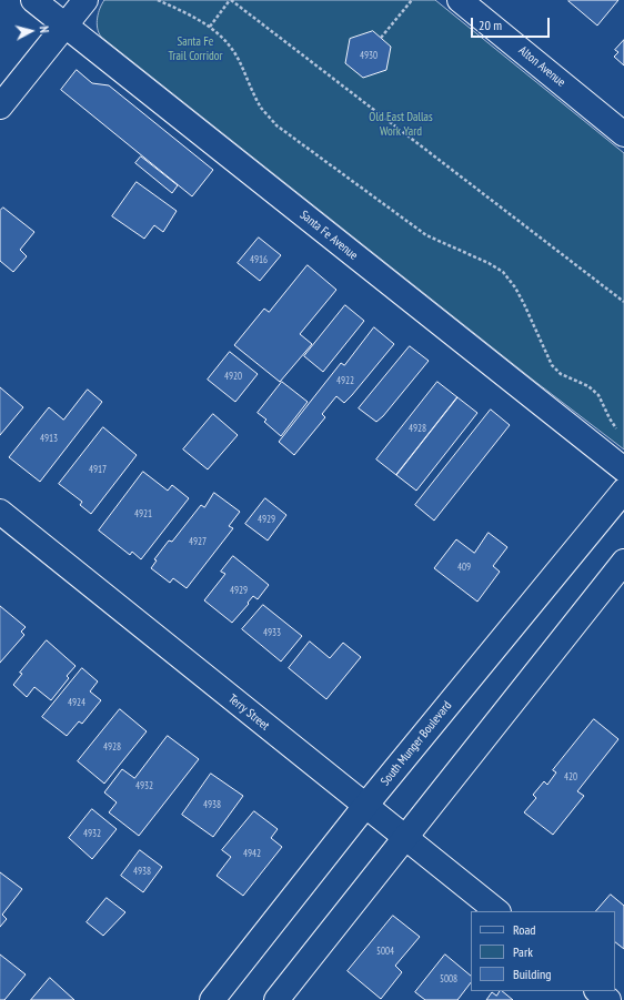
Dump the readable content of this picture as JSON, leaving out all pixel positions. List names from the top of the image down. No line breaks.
{"streets":{"street":["Alton Avenue","Santa Fe Avenue","Terry Street","South Munger Boulevard"]},"crossings":[["Terry Street","South Munger Boulevard"]],"parks":["Santa Fe Trail Corridor","Old East Dallas Work Yard"],"house_numbers":["4930","4916","4920","4922","4928","4913","4917","4921","4929","4927","409","4929","4933","4924","4928","420","4932","4938","4932","4942","4938","5004","5008"],"legend":["Road","Park","Building"],"scale_bar":"20 m","north":"right"}
